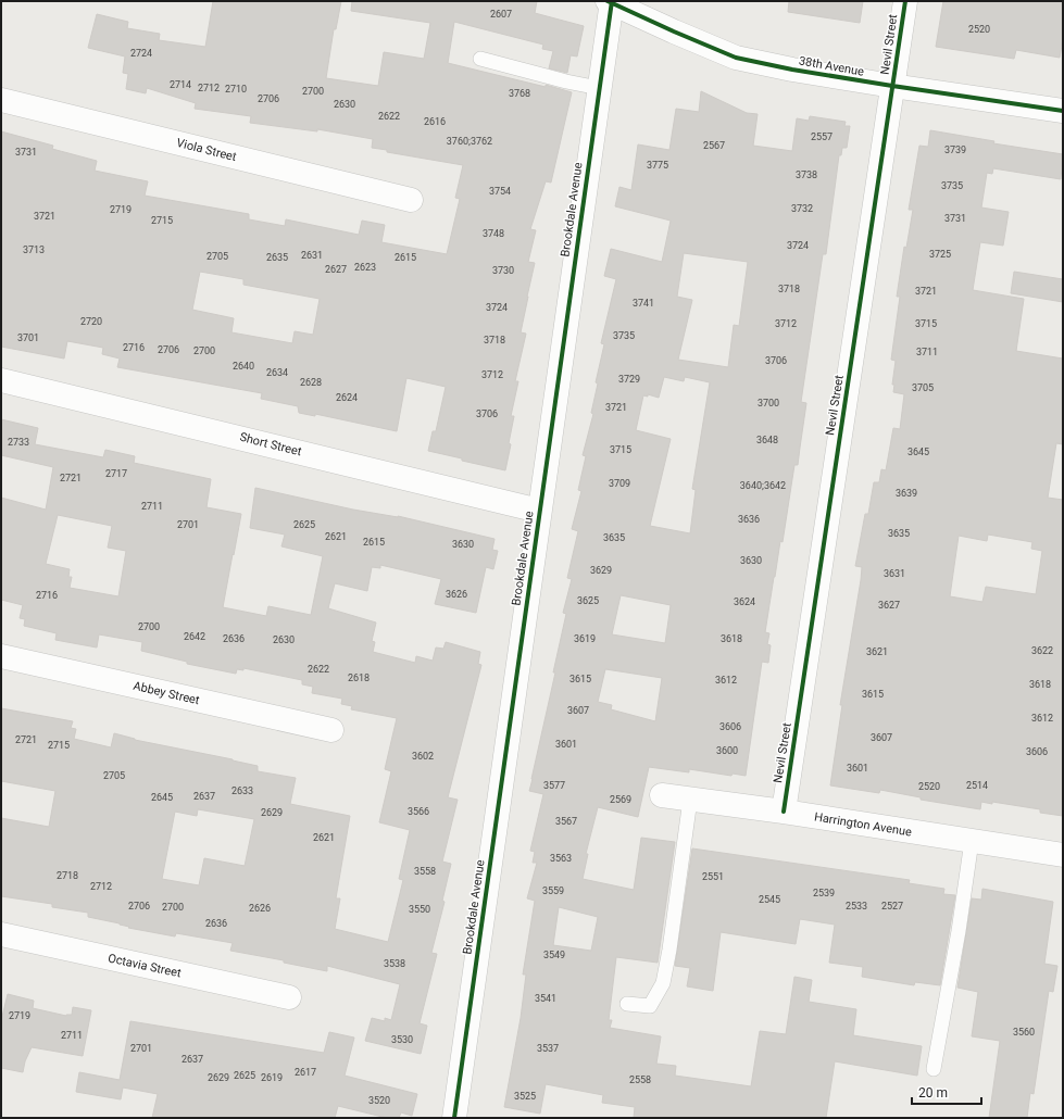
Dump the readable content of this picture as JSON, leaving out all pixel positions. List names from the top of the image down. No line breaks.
{"streets":{"street":["Nevil Street","38th Avenue","Viola Street","Brookdale Avenue","Short Street","Abbey Street","Harrington Avenue","Octavia Street"]},"crossings":[["Nevil Street","38th Avenue"],["Nevil Street","Harrington Avenue"],["38th Avenue","Brookdale Avenue"],["Brookdale Avenue","Short Street"]],"house_numbers":["2607","2520","2724","2714","2712","2710","2700","3768","2706","2630","2622","2616","2557","3760;3762","2567","3739","3731","3775","3738","3735","3754","3732","2719","3721","3731","2715","3748","3724","3713","3725","2631","2705","2635","2615","2623","2627","3730","3718","3721","3741","3724","2720","3712","3715","3735","3701","3718","2716","2706","2700","3711","3706","2640","2634","3712","3729","2628","3705","2624","3700","3721","3706","3648","2733","3715","3645","2717","2721","3709","3640;3642","3639","2711","3636","2701","2625","3635","2621","3635","2615","3630","3630","3629","3631","3626","2716","3625","3624","3627","2700","2642","2636","3619","3618","2630","3622","3621","2622","2618","3615","3612","3618","3615","3607","3612","3606","3607","2721","3601","2715","3600","3606","3602","3601","2705","3577","2514","2520","2633","2637","2645","2569","3566","2629","3567","2621","3563","3558","2718","2551","2712","3559","2539","2545","2706","2533","2527","2700","2626","3550","2636","3549","3538","3541","2719","3560","2711","3530","2701","3537","2637","2617","2625","2629","2619","2558","3525","3520"],"scale_bar":"20 m"}
